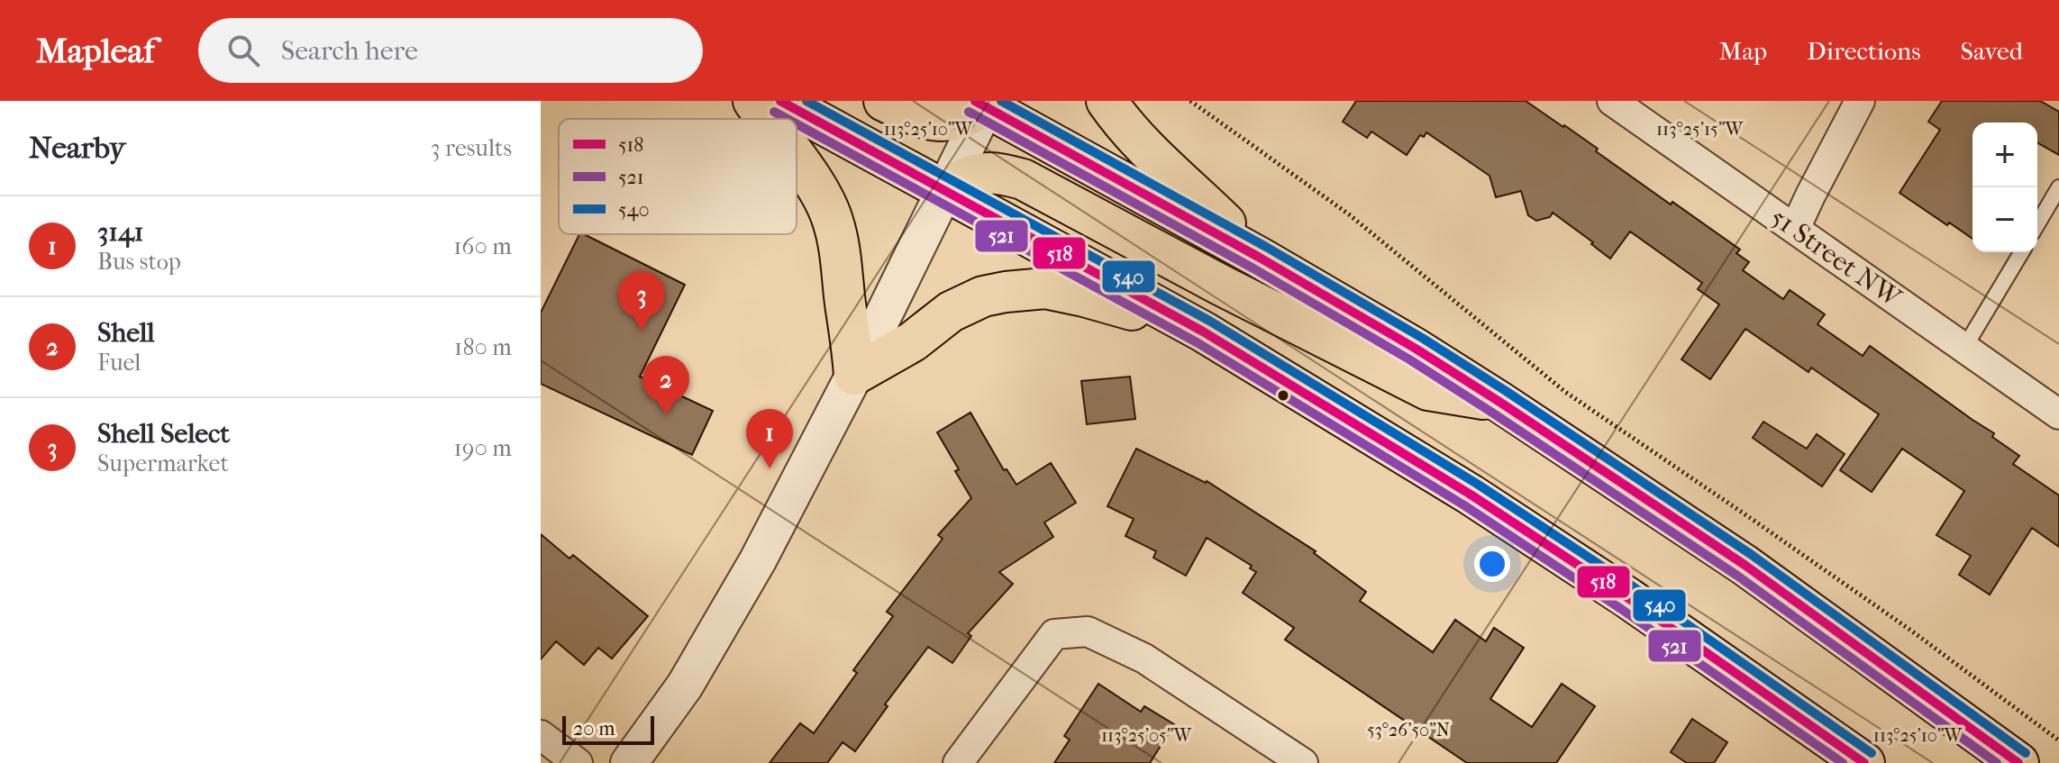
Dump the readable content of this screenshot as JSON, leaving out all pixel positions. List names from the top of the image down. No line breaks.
{"streets":{"street":["51 Street NW"]},"lines":["transit line 518","transit line 540","transit line 521"],"legend":["518","521","540"],"scale_bar":"20 m","page":{"header":"Mapleaf","search":"Search here","nav":["Map","Directions","Saved"],"heading":["Nearby","3 results"],"map_buttons":["+","−"],"list":[{"mark":"1","name":"3141","note":"Bus stop","value":"160 m"},{"mark":"2","name":"Shell","note":"Fuel","value":"180 m"},{"mark":"3","name":"Shell Select","note":"Supermarket","value":"190 m"}],"pins":["3","2","1"],"scale":"20 m"},"coordinates":["113°25'15\"W","113°25'10\"W","53°26'50\"N","113°25'05\"W"]}
